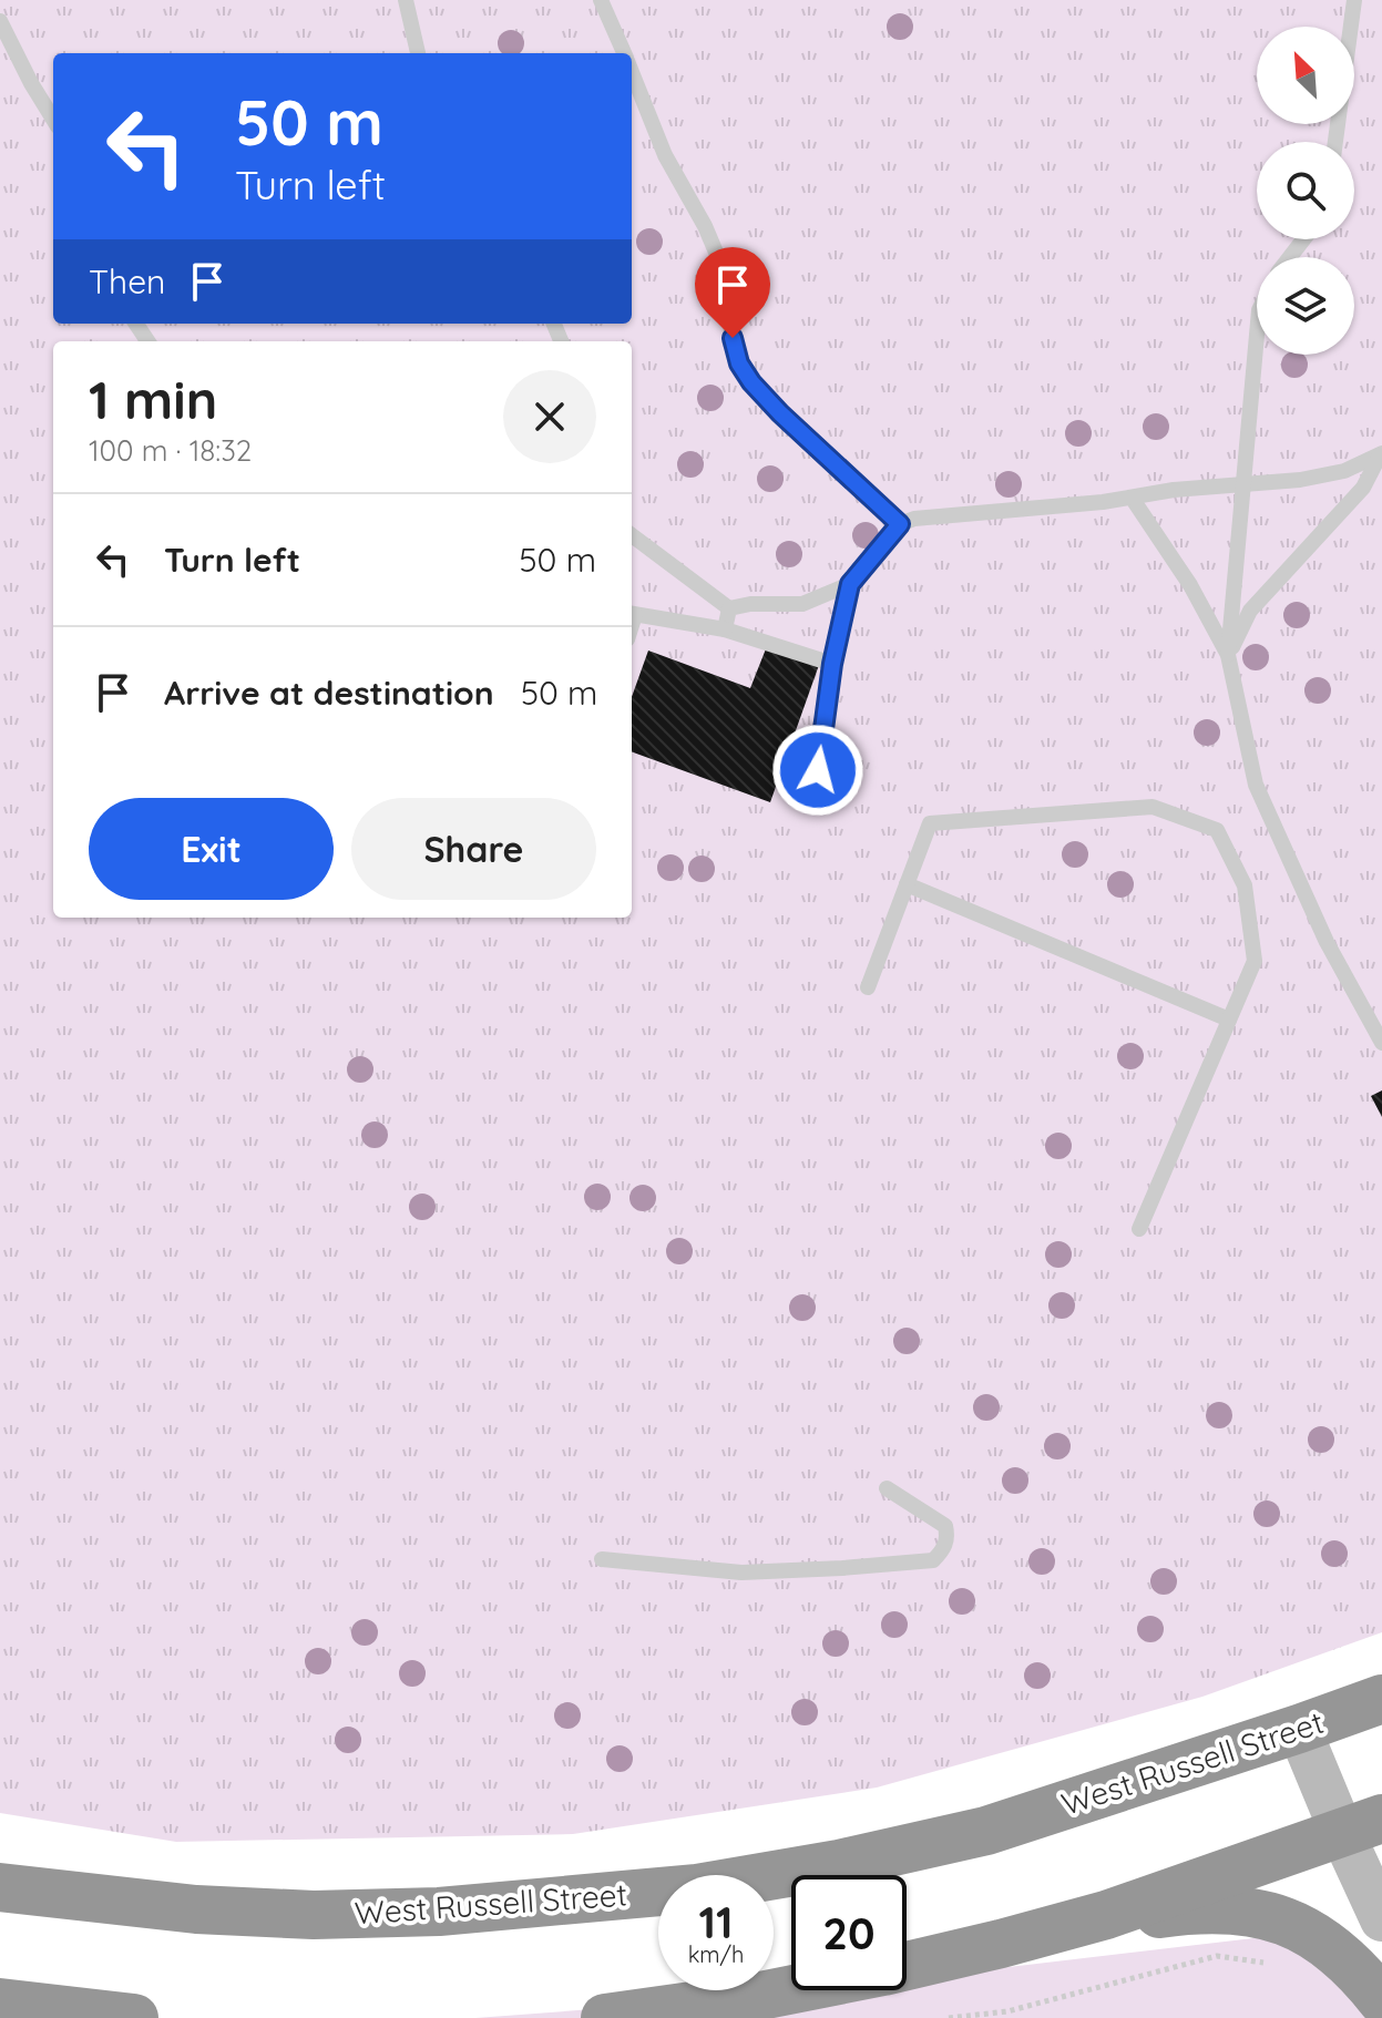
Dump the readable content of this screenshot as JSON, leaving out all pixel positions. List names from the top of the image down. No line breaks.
{"streets":{"highway":["West Russell Street"]},"north":"top left","page":{"turn":["50 m","Turn left"],"then":"Then","heading":["1 min","100 m · 18:32"],"list":[{"name":"Turn left","value":"50 m"},{"name":"Arrive at destination","value":"50 m"}],"buttons":["Exit","Share"],"speed":"11 km/h","limit":"20"}}
